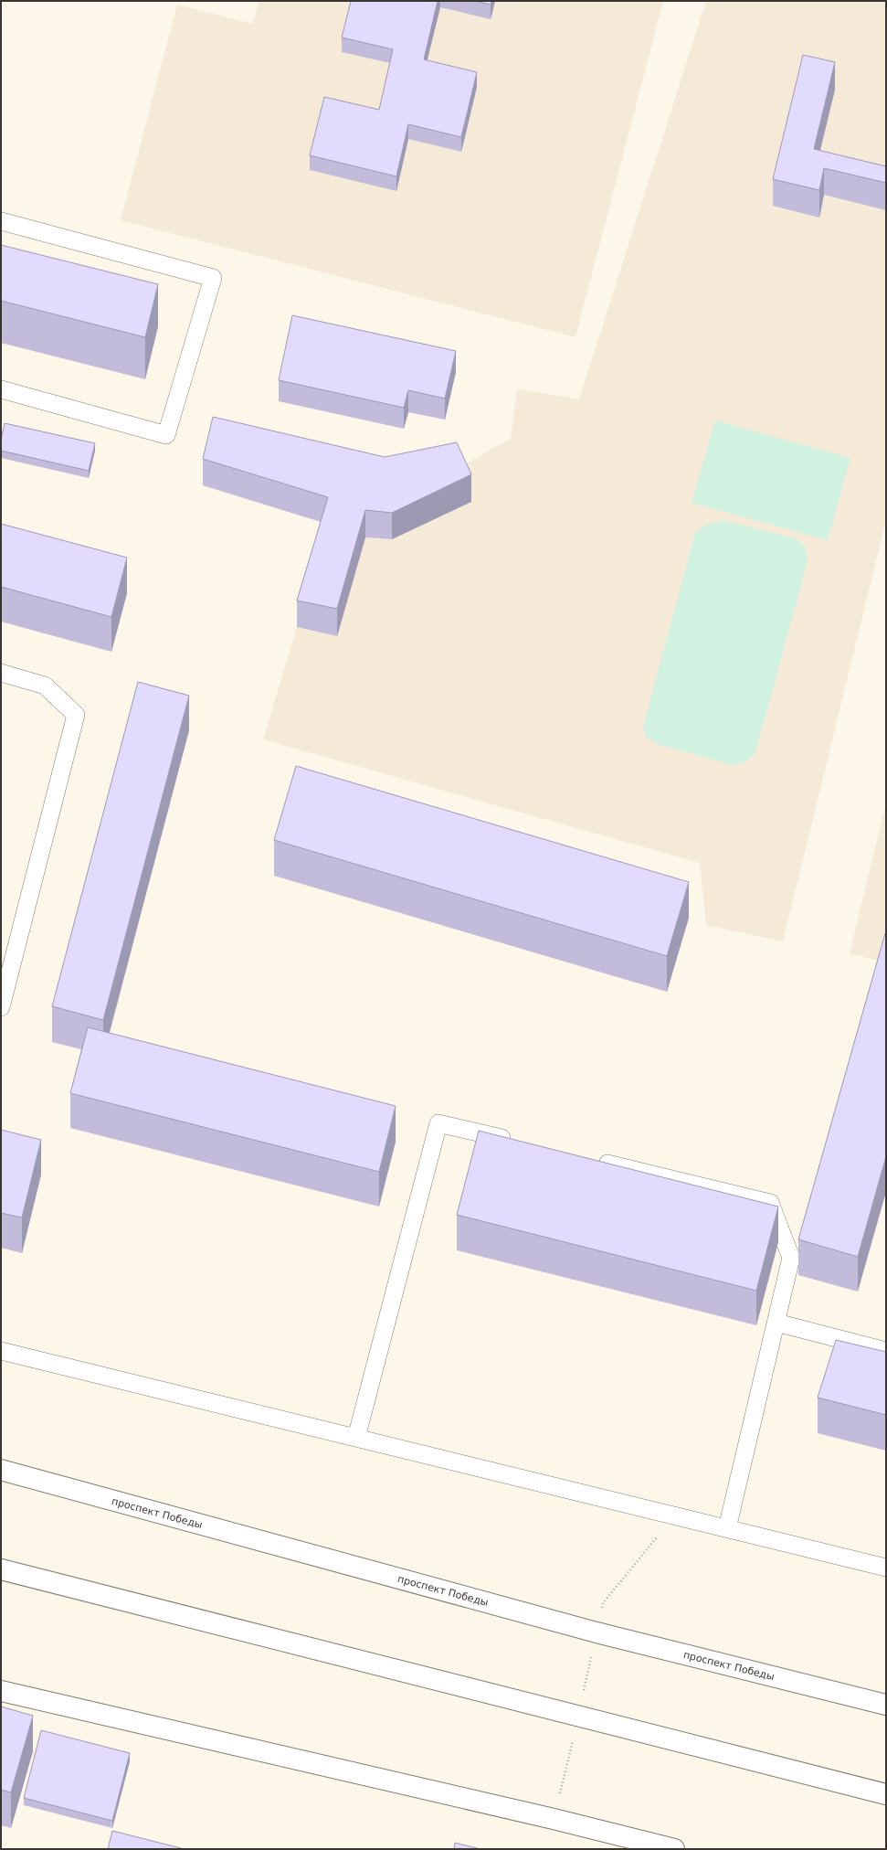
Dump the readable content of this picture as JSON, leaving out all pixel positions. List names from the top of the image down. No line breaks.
{"streets":{"main road":["проспект Победы"]}}
